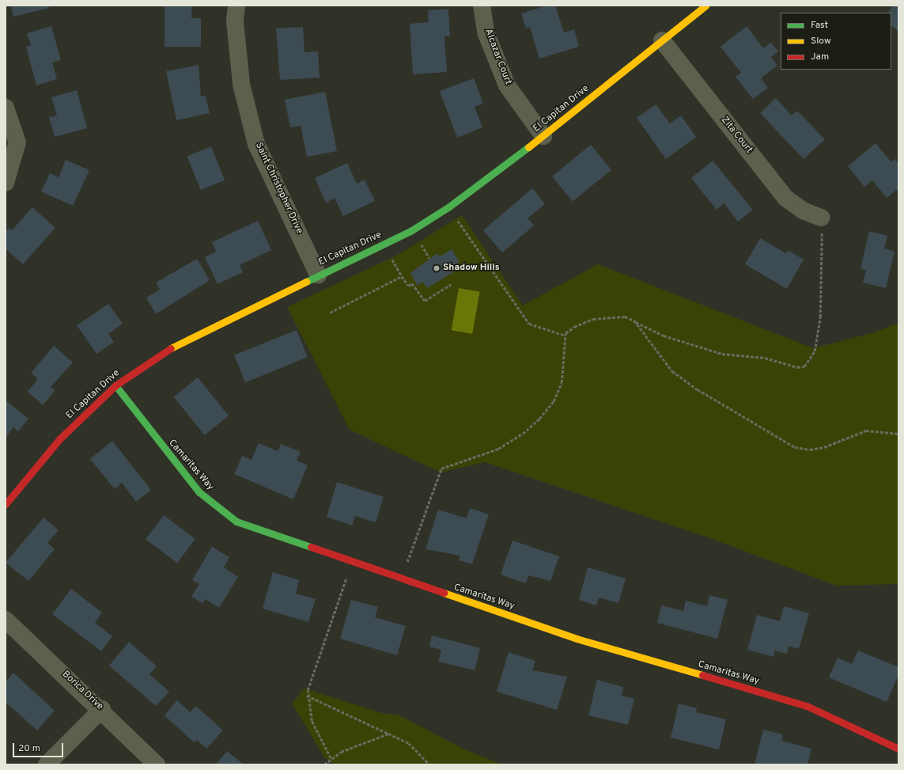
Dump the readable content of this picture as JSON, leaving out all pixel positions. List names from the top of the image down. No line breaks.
{"streets":{"street":["Alcazar Court","El Capitan Drive","Zita Court","Saint Christopher Drive","Camaritas Way","Borica Drive"]},"crossings":[["Alcazar Court","El Capitan Drive"],["El Capitan Drive","Zita Court"],["El Capitan Drive","Saint Christopher Drive"],["El Capitan Drive","Camaritas Way"]],"places":["Shadow Hills"],"legend":["Fast","Slow","Jam"],"scale_bar":"20 m"}
